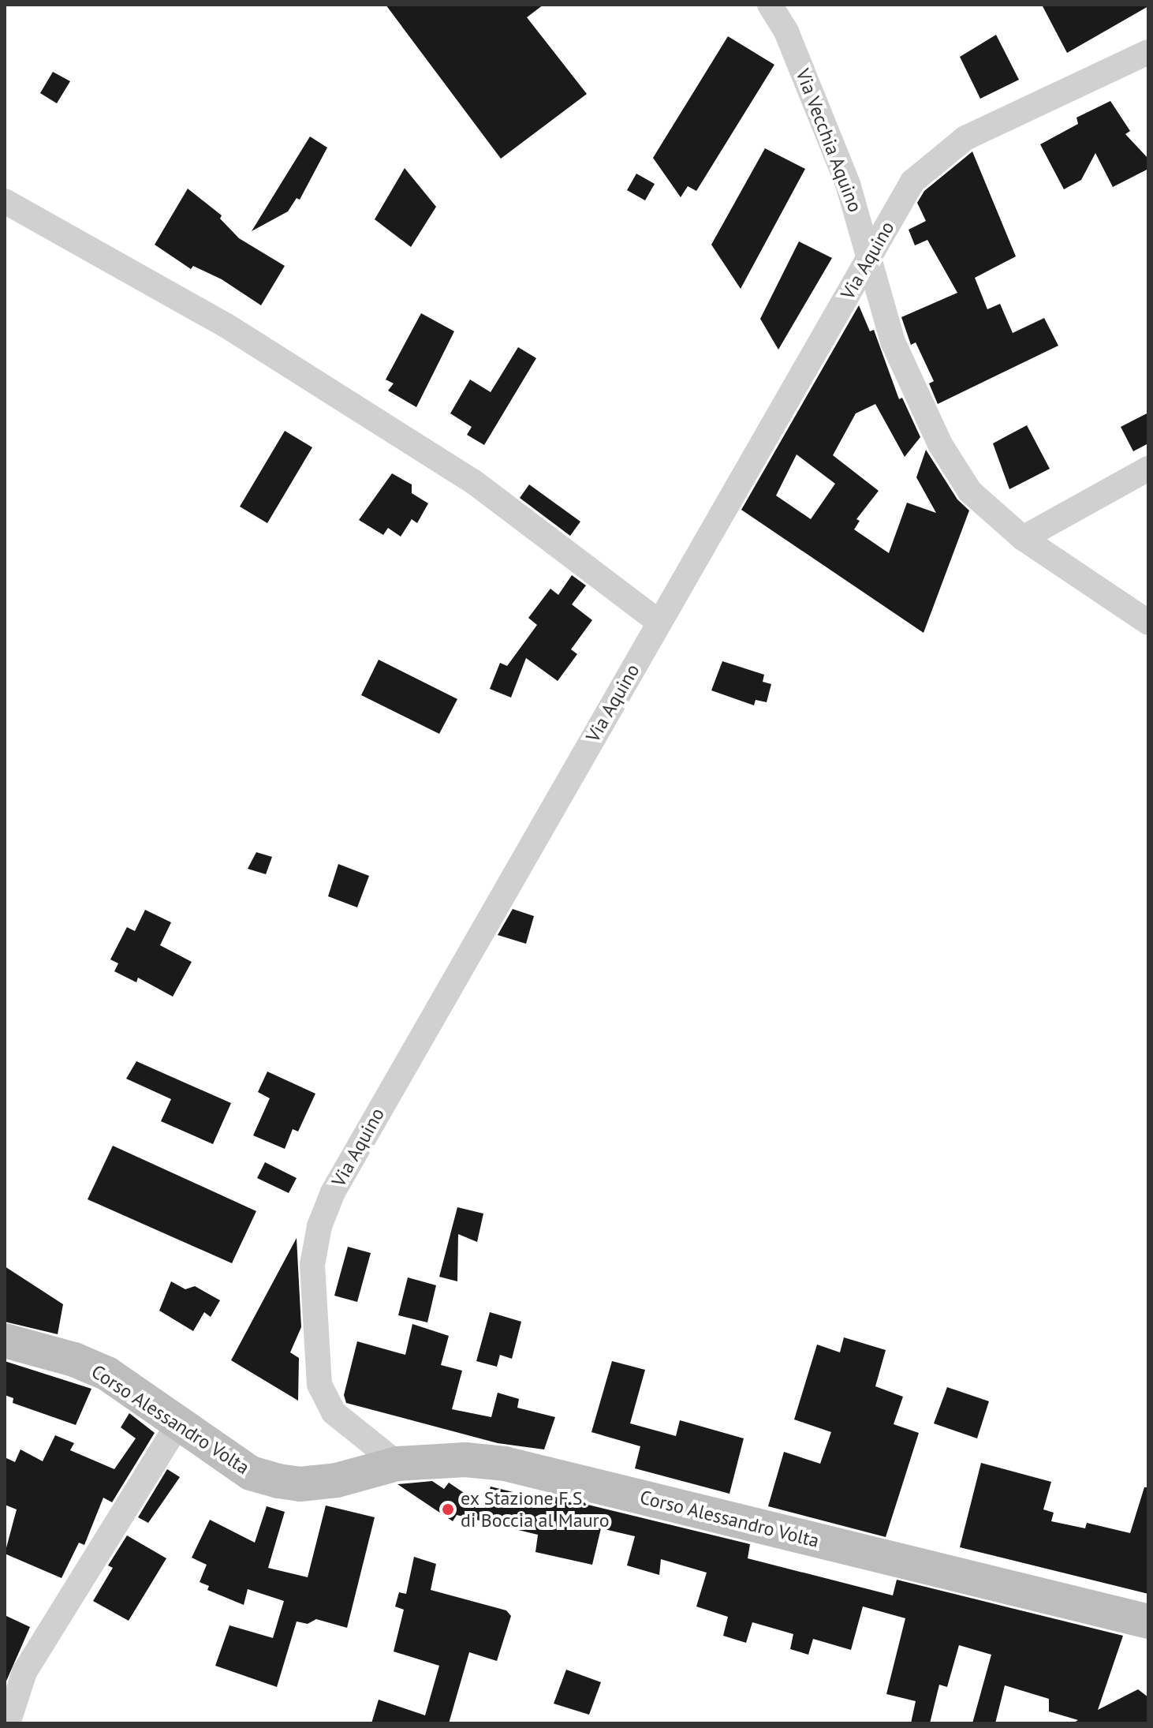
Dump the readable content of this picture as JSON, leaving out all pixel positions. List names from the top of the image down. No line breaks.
{"streets":{"main road":["Corso Alessandro Volta"],"street":["Via Vecchia Aquino","Via Aquino"]},"crossings":[["Via Vecchia Aquino","Via Aquino"],["Via Aquino","Corso Alessandro Volta"]],"places":["ex Stazione F.S. di Boccia al Mauro"]}
